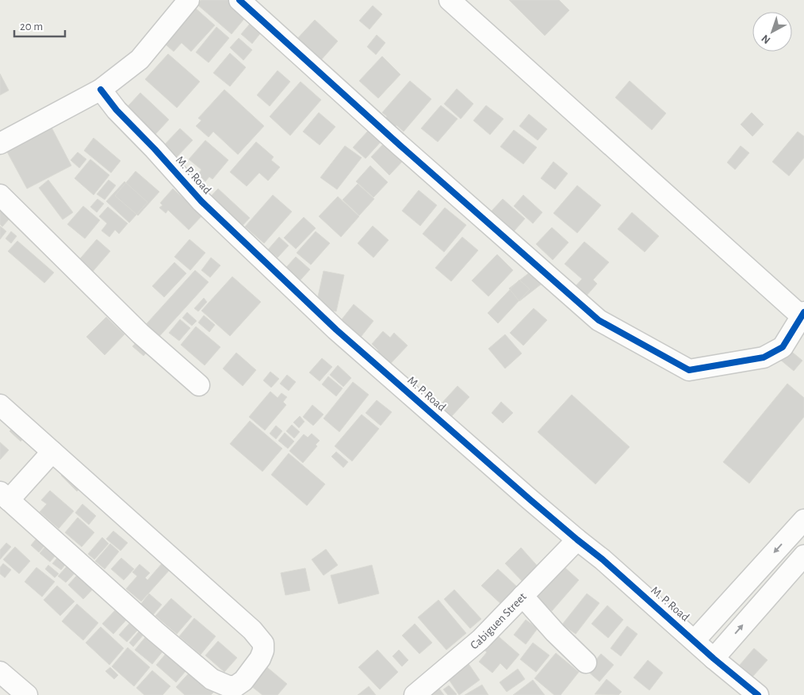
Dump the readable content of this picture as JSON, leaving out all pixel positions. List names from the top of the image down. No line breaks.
{"streets":{"street":["M. P. Road","Cabiguen Street"]},"crossings":[["M. P. Road","Cabiguen Street"]],"scale_bar":"20 m","north":"bottom left"}
